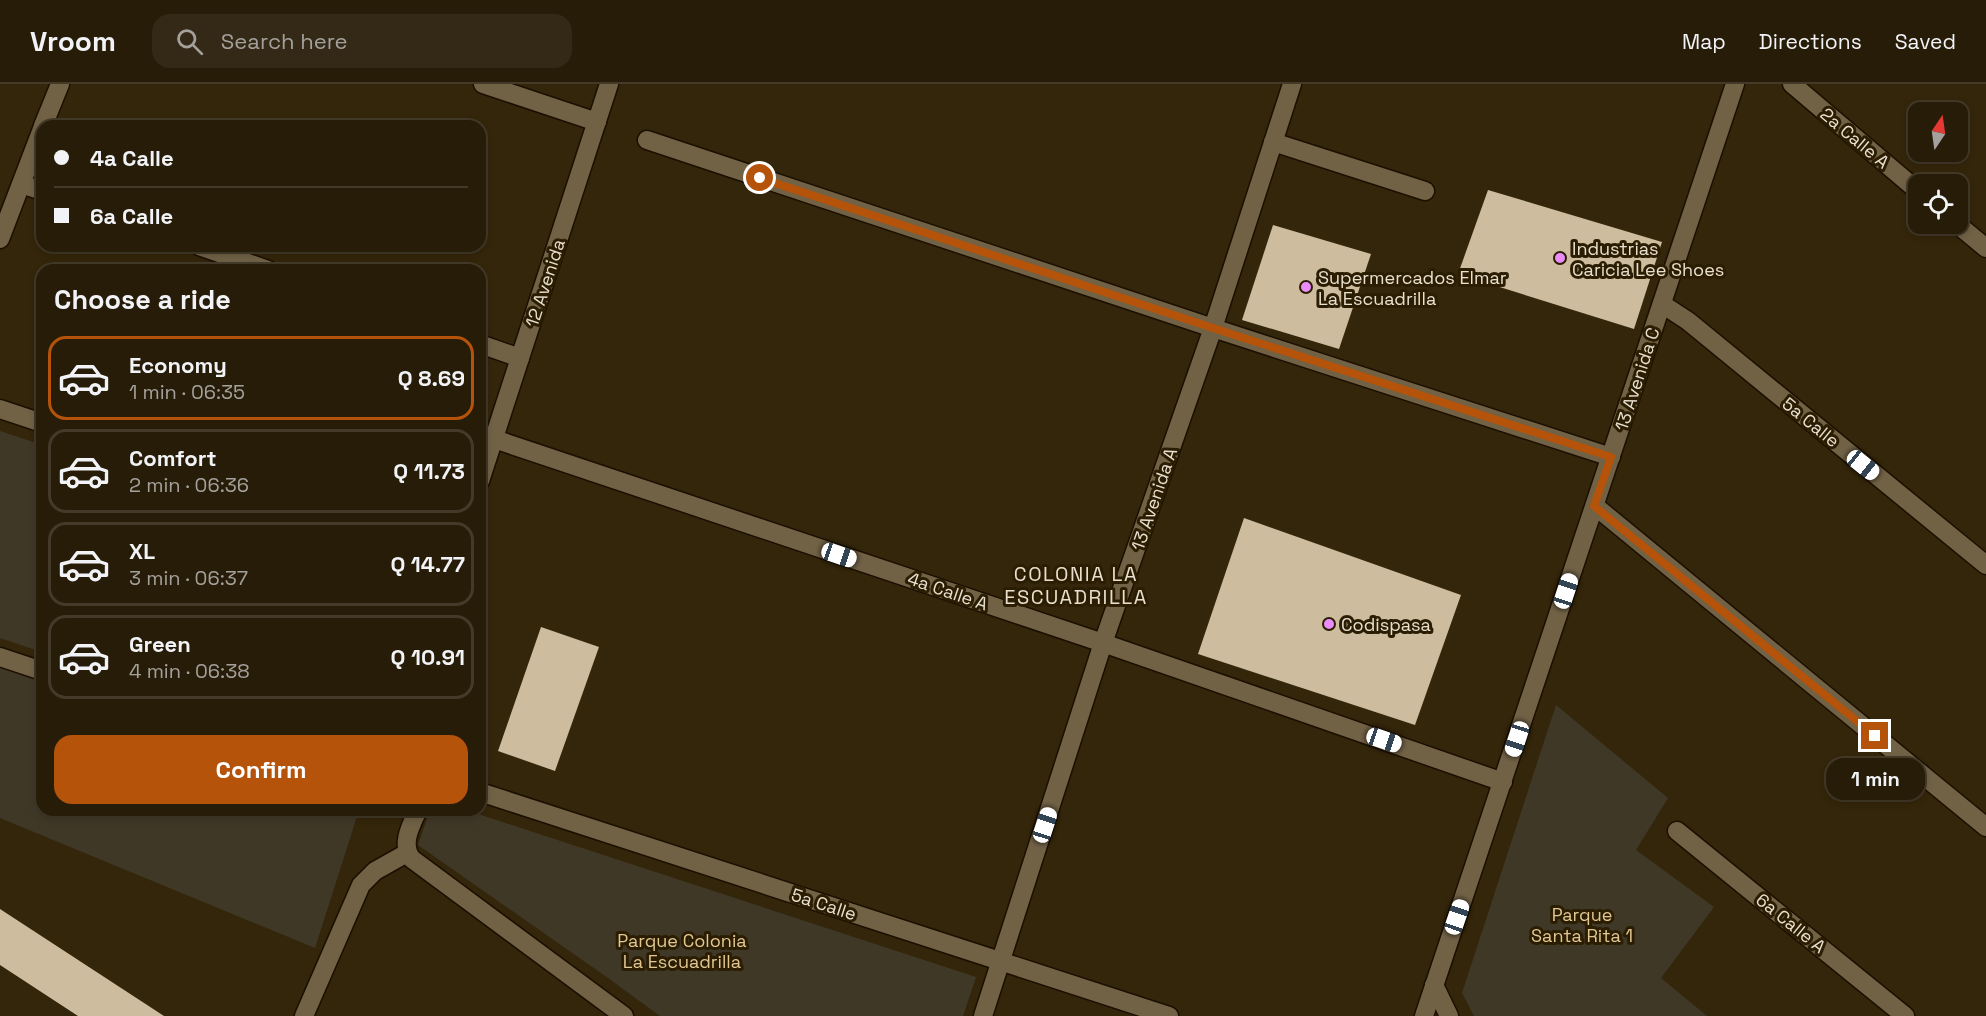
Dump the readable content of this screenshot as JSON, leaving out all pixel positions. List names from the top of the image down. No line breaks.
{"streets":{"street":["2a Calle A","12 Avenida","13 Avenida C","5a Calle","13 Avenida A","4a Calle A","6a Calle A"]},"crossings":[["12 Avenida","4a Calle A"],["13 Avenida C","5a Calle"],["13 Avenida C","4a Calle A"],["5a Calle","13 Avenida A"],["13 Avenida A","4a Calle A"]],"districts":["COLONIA LA ESCUADRILLA"],"parks":["Parque Santa Rita 1","Parque Colonia La Escuadrilla"],"places":["Industrias Caricia Lee Shoes","Supermercados Elmar La Escuadrilla","Codispasa"],"north":"top","page":{"header":"Vroom","search":"Search here","nav":["Map","Directions","Saved"],"banner":["4a Calle","6a Calle"],"heading":"Choose a ride","list":[{"name":"Economy","note":"1 min · 06:35","value":"Q 8.69"},{"name":"Comfort","note":"2 min · 06:36","value":"Q 11.73"},{"name":"XL","note":"3 min · 06:37","value":"Q 14.77"},{"name":"Green","note":"4 min · 06:38","value":"Q 10.91"}],"buttons":"Confirm","bubble":"1 min"}}
